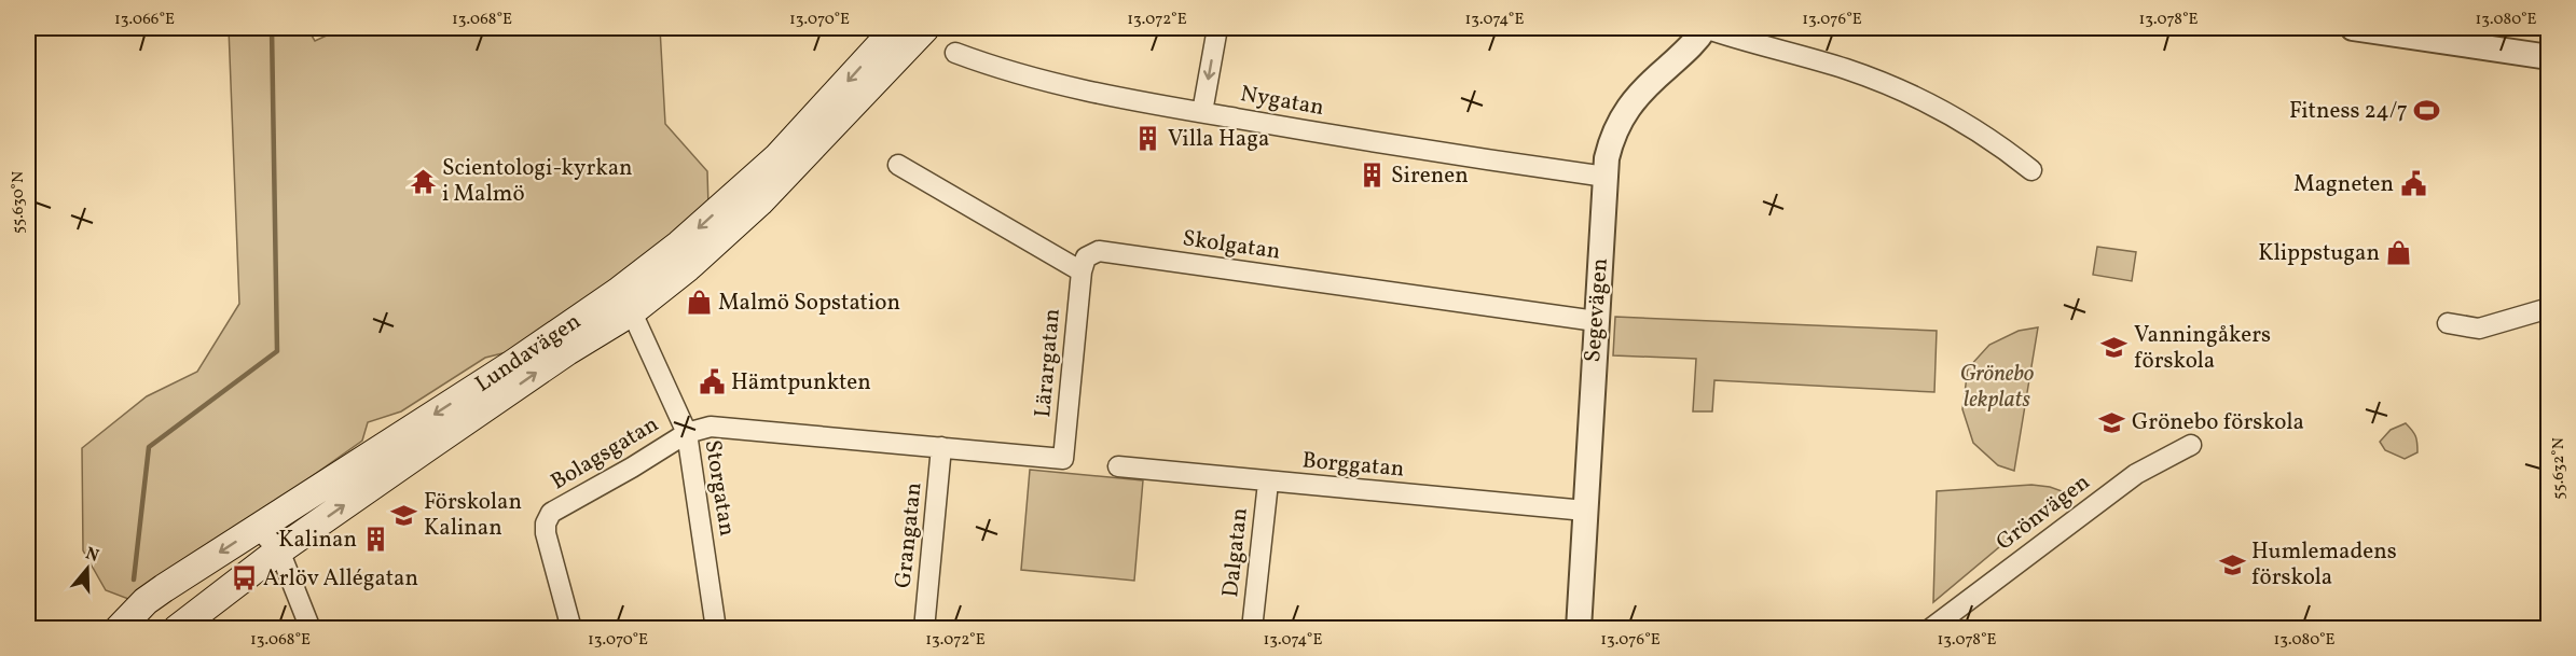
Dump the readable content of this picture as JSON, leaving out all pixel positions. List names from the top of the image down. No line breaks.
{"streets":{"main road":["Lundavägen"],"street":["Nygatan","Skolgatan","Segevägen","Lärargatan","Bolagsgatan","Borggatan","Storgatan","Grönvägen","Grangatan","Dalgatan"]},"crossings":[["Nygatan","Segevägen"],["Skolgatan","Segevägen"],["Skolgatan","Lärargatan"],["Segevägen","Borggatan"],["Lundavägen","Storgatan"],["Lärargatan","Grangatan"],["Bolagsgatan","Storgatan"],["Borggatan","Dalgatan"]],"parks":["Grönebo lekplats"],"places":{"sports":["Fitness 24/7"],"building":["Villa Haga","Sirenen","Kalinan"],"temple":["Scientologi-kyrkan i Malmö"],"public building":["Magneten","Hämtpunkten"],"shop":["Klippstugan","Malmö Sopstation"],"school or university":["Vanningåkers förskola","Grönebo förskola","Förskolan Kalinan","Humlemadens förskola"],"bus stop":["Arlöv Allégatan"]},"north":"top","coordinates":["13.066°E","13.068°E","13.070°E","13.072°E","13.074°E","13.076°E","13.078°E","13.080°E","55.630°N","55.632°N"]}
